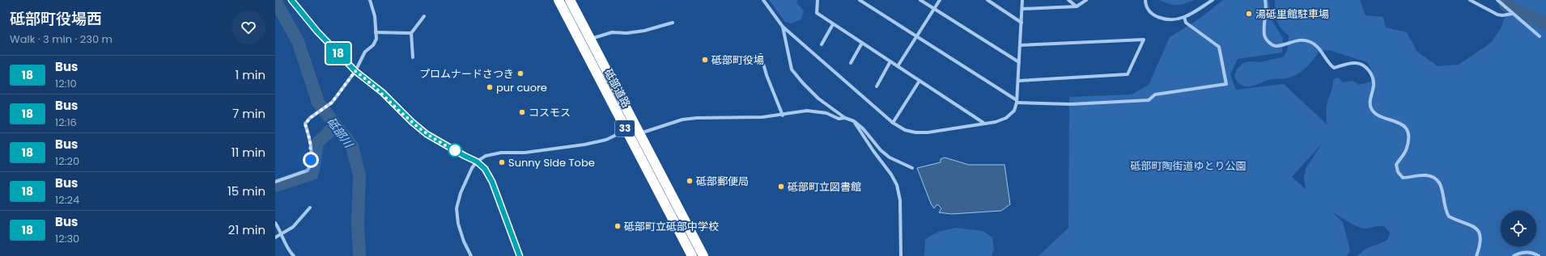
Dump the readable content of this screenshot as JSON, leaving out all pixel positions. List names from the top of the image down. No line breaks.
{"streets":{"highway":["砥部道路","33"]},"water":["砥部川"],"parks":["砥部町陶街道ゆとり公園"],"places":["湯砥里館駐車場","砥部町役場","プロムナードさつき","pur cuore","コスモス","Sunny Side Tobe","砥部郵便局","砥部町立図書館","砥部町立砥部中学校"],"lines":["bus line 18"],"page":{"heading":["砥部町役場西","Walk · 3 min · 230 m"],"on_map":"18","list":[{"mark":"18","name":"Bus","note":"12:10","value":"1 min"},{"mark":"18","name":"Bus","note":"12:16","value":"7 min"},{"mark":"18","name":"Bus","note":"12:20","value":"11 min"},{"mark":"18","name":"Bus","note":"12:24","value":"15 min"},{"mark":"18","name":"Bus","note":"12:30","value":"21 min"}]}}
